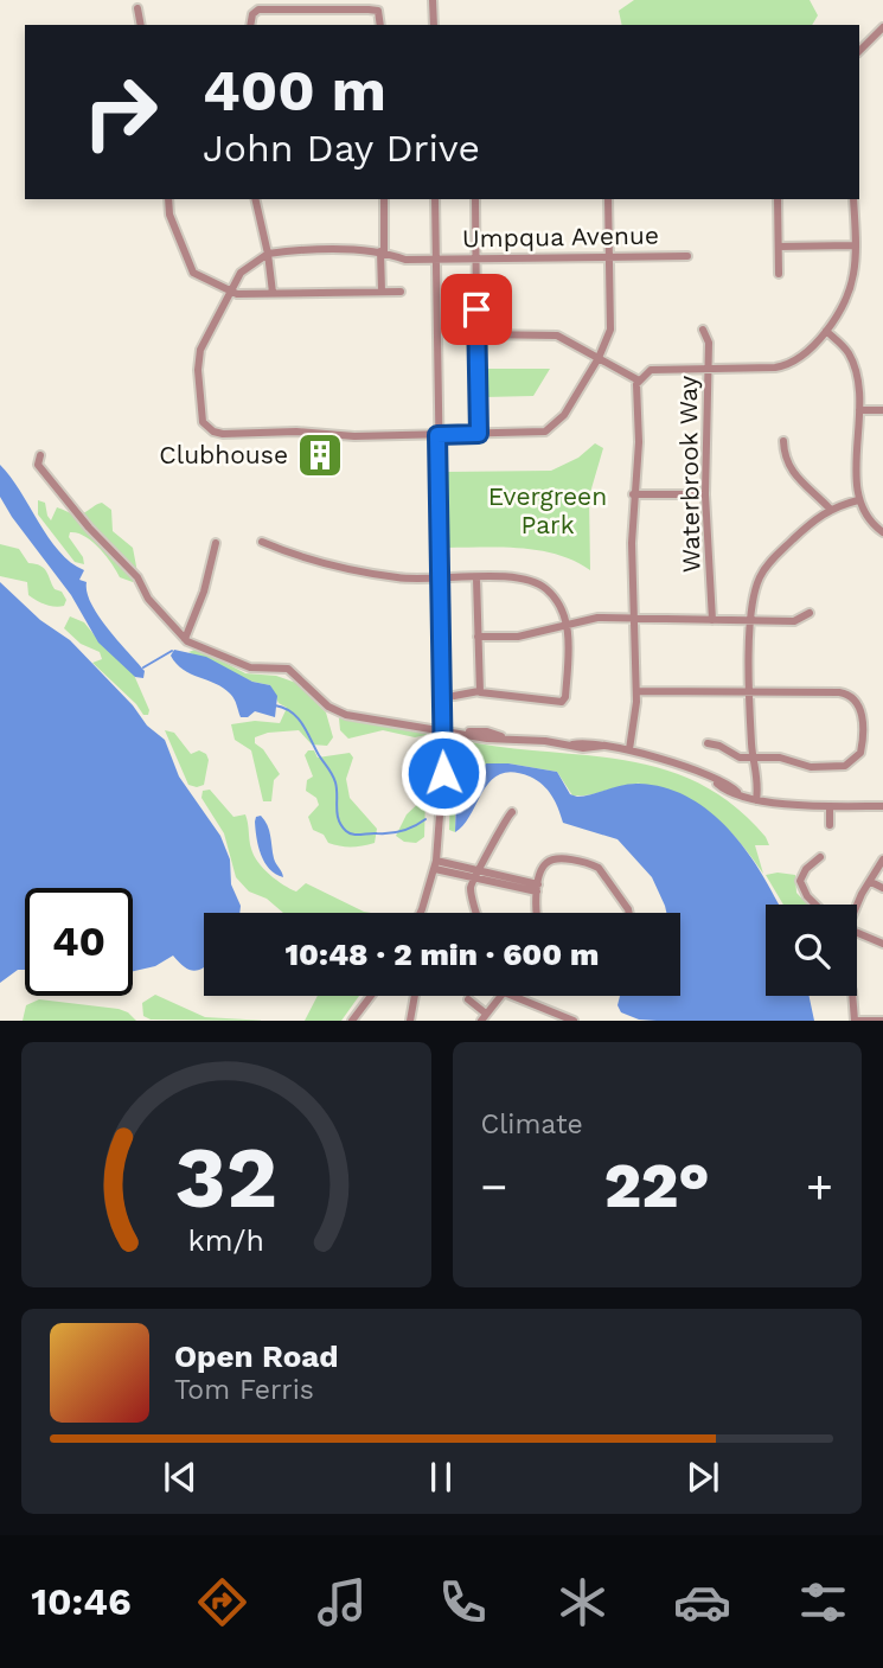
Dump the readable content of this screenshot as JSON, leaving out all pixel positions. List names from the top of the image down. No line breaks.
{"streets":{"street":["Umpqua Avenue","Waterbrook Way"]},"parks":["Evergreen Park"],"places":{"building":["Clubhouse"]},"page":{"turn":["400 m","John Day Drive"],"limit":"40","trip":"10:48 · 2 min · 600 m","tile":"Climate","heat":["−","22°","+"],"song":["Open Road","Tom Ferris"],"tabs":"10:46","gauge":["32","km/h"]}}
